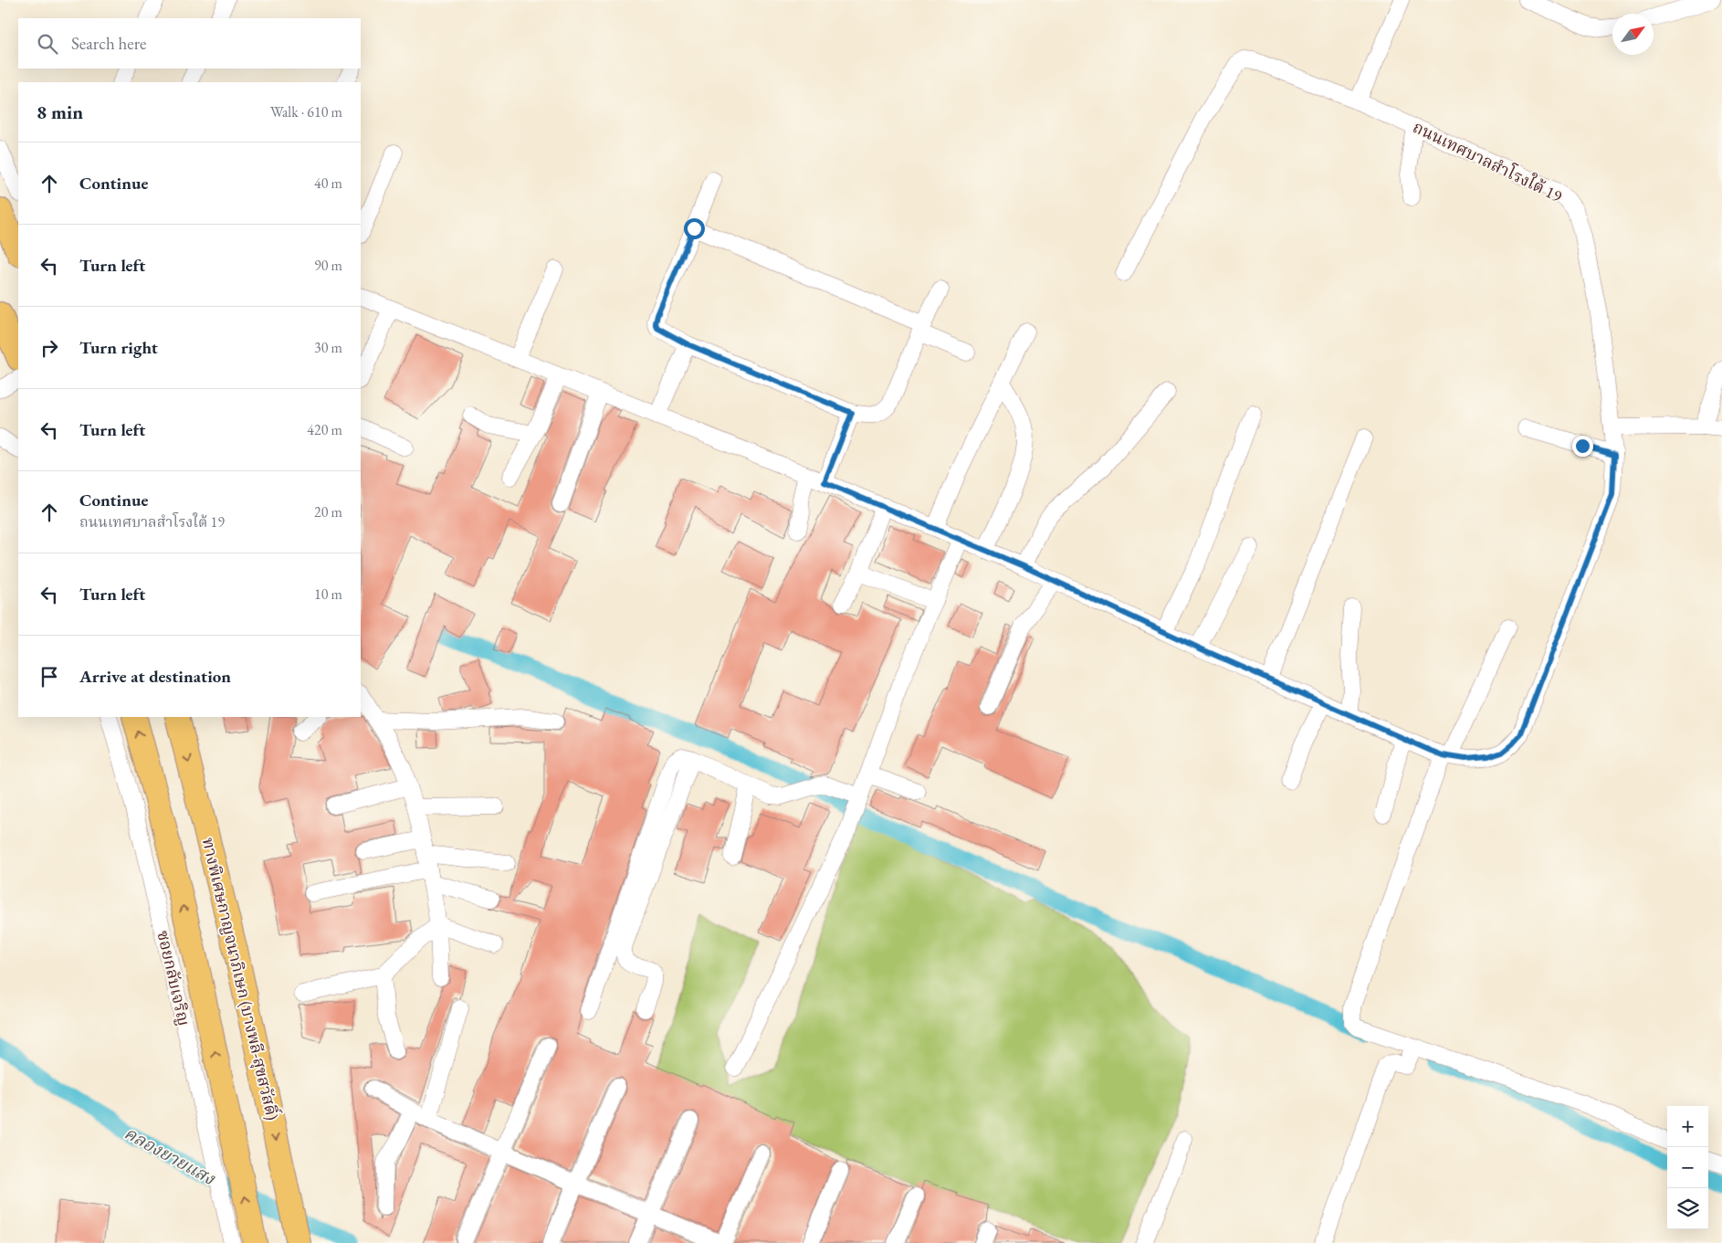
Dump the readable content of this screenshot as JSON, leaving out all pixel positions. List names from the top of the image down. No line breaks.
{"streets":{"highway":["ทางพิเศษกาญจนาภิเษก (บางพลี-สุขสวัสดิ์)"],"street":["ถนนเทศบาลสำโรงใต้ 19","ซอยกลับเจริญ"]},"water":["คลองยายแสง"],"north":"top right","page":{"search":"Search here","heading":["8 min","Walk · 610 m"],"list":[["Continue","40 m"],["Turn left","90 m"],["Turn right","30 m"],["Turn left","420 m"],["Continue","ถนนเทศบาลสำโรงใต้ 19","20 m"],["Turn left","10 m"],"Arrive at destination"],"map_buttons":["+","−"]}}
